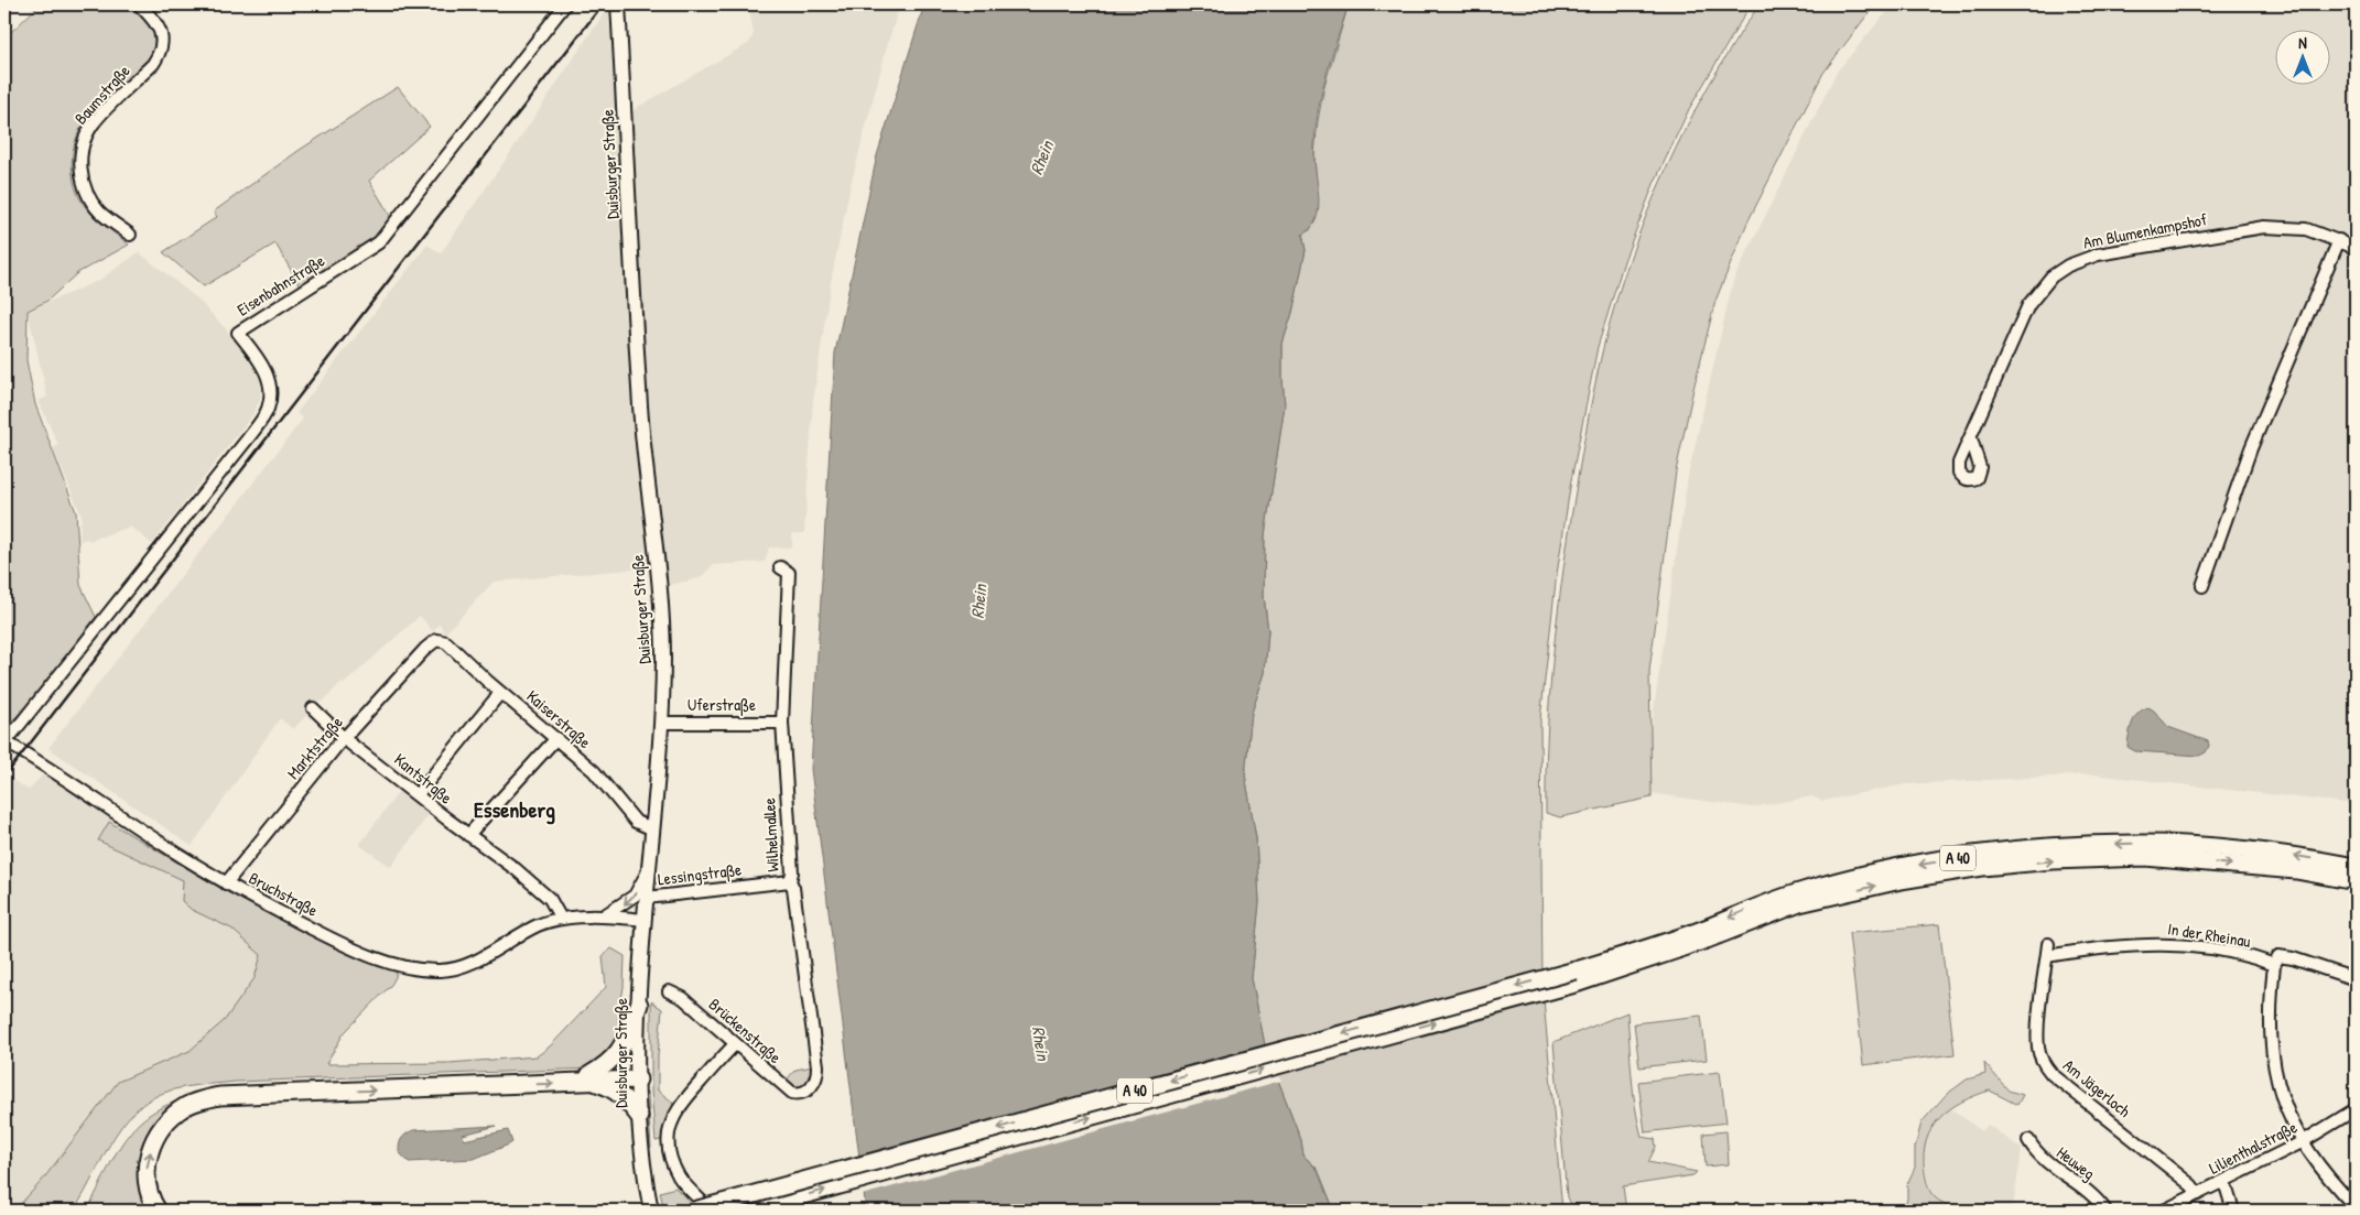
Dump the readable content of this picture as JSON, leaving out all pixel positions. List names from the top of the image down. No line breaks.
{"streets":{"highway":["A 40"],"main road":["Duisburger Straße"],"street":["Baumstraße","Am Blumenkampshof","Eisenbahnstraße","Uferstraße","Kaiserstraße","Marktstraße","Kantstraße","Wilhelmallee","Lessingstraße","Bruchstraße","In der Rheinau","Brückenstraße","Am Jägerloch","Lilienthalstraße","Heuweg"]},"crossings":[["Duisburger Straße","Uferstraße"],["Duisburger Straße","Kaiserstraße"],["Duisburger Straße","Lessingstraße"],["Duisburger Straße","Bruchstraße"],["Eisenbahnstraße","Bruchstraße"],["Uferstraße","Wilhelmallee"],["Kaiserstraße","Marktstraße"],["Marktstraße","Kantstraße"],["Marktstraße","Bruchstraße"],["Kantstraße","Bruchstraße"],["Wilhelmallee","Lessingstraße"],["Wilhelmallee","Brückenstraße"],["In der Rheinau","Am Jägerloch"],["Am Jägerloch","Lilienthalstraße"]],"districts":["Essenberg"],"water":["Rhein"],"north":"top"}
